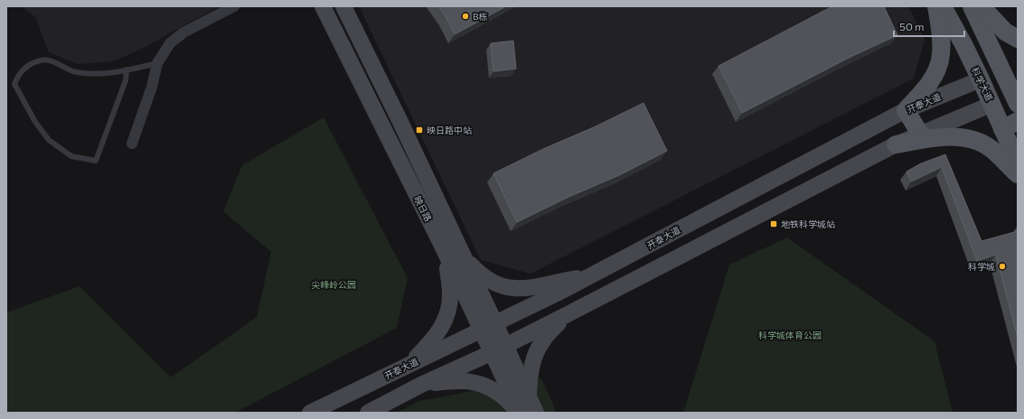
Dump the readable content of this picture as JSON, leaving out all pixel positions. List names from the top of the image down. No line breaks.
{"streets":{"main road":["科学大道","开泰大道","映日路"]},"crossings":[["科学大道","开泰大道"],["开泰大道","映日路"]],"parks":["尖峰岭公园","科学城体育公园"],"places":{"other":["B栋","科学城"],"transit":["映日路中站","地铁科学城站"]},"scale_bar":"50 m"}
